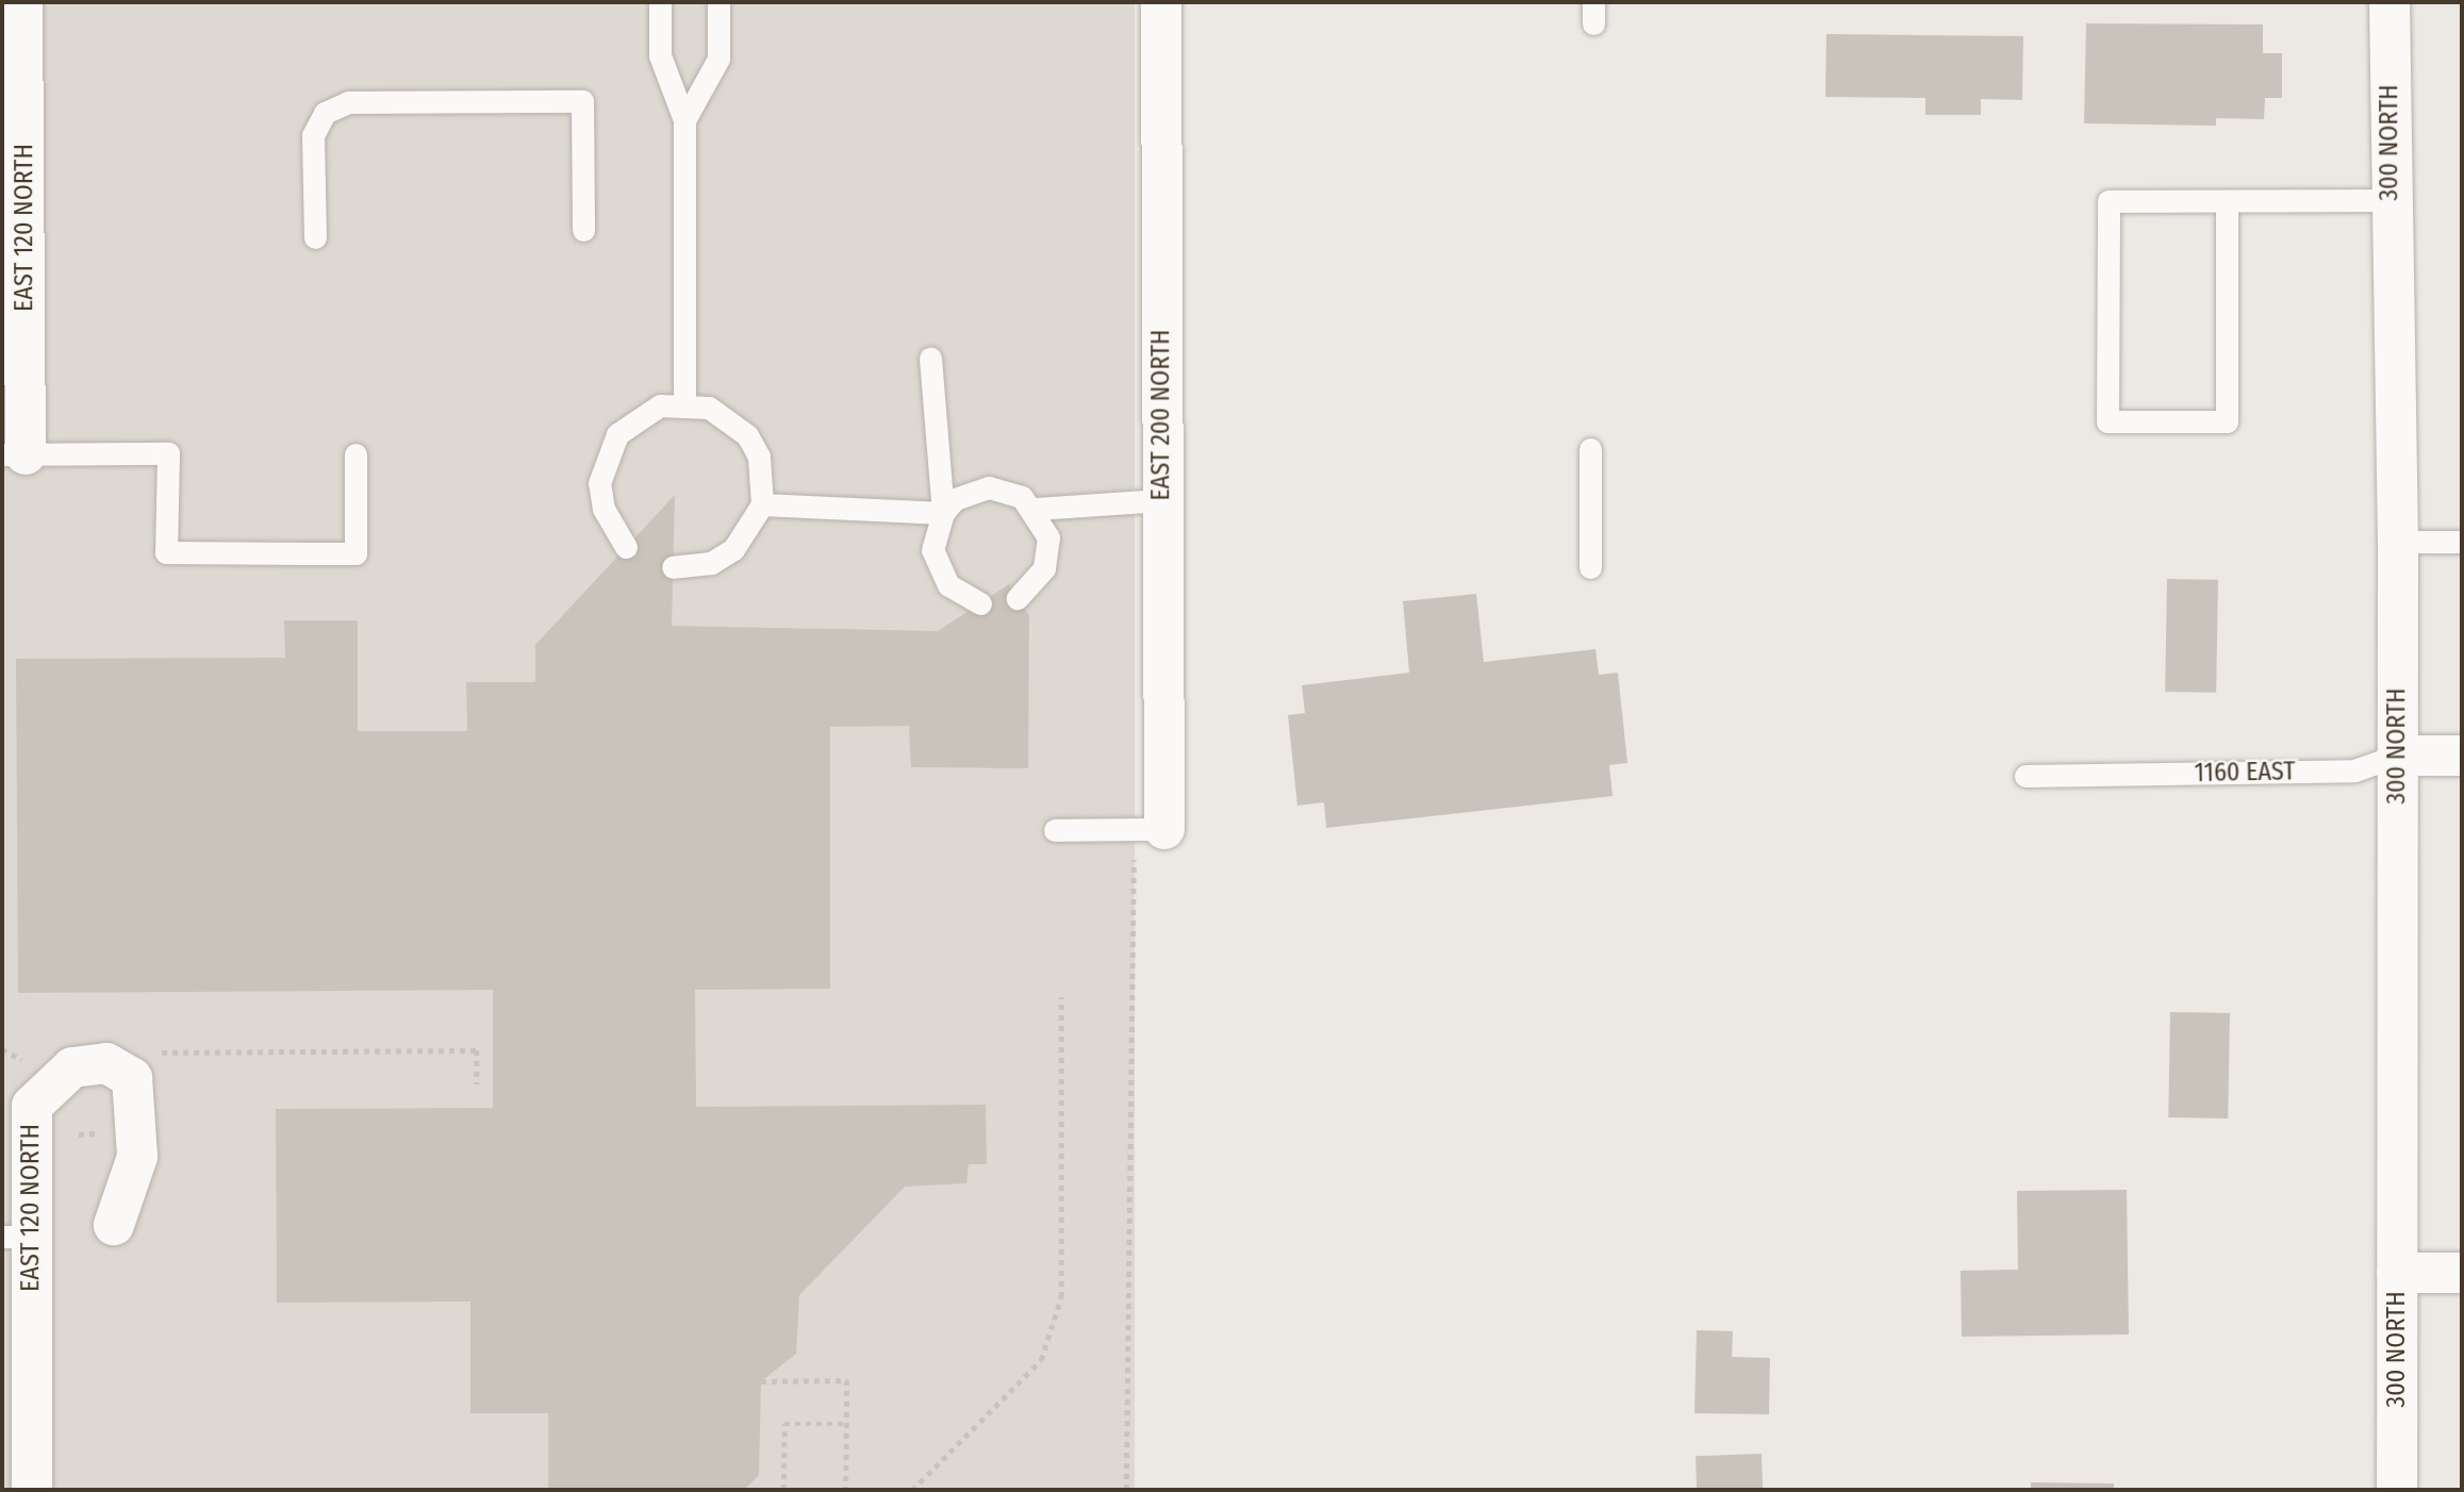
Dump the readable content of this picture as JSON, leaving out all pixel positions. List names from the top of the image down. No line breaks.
{"streets":{"street":["300 NORTH","EAST 120 NORTH","EAST 200 NORTH","1160 EAST"]},"crossings":[["300 NORTH","1160 EAST"]]}
